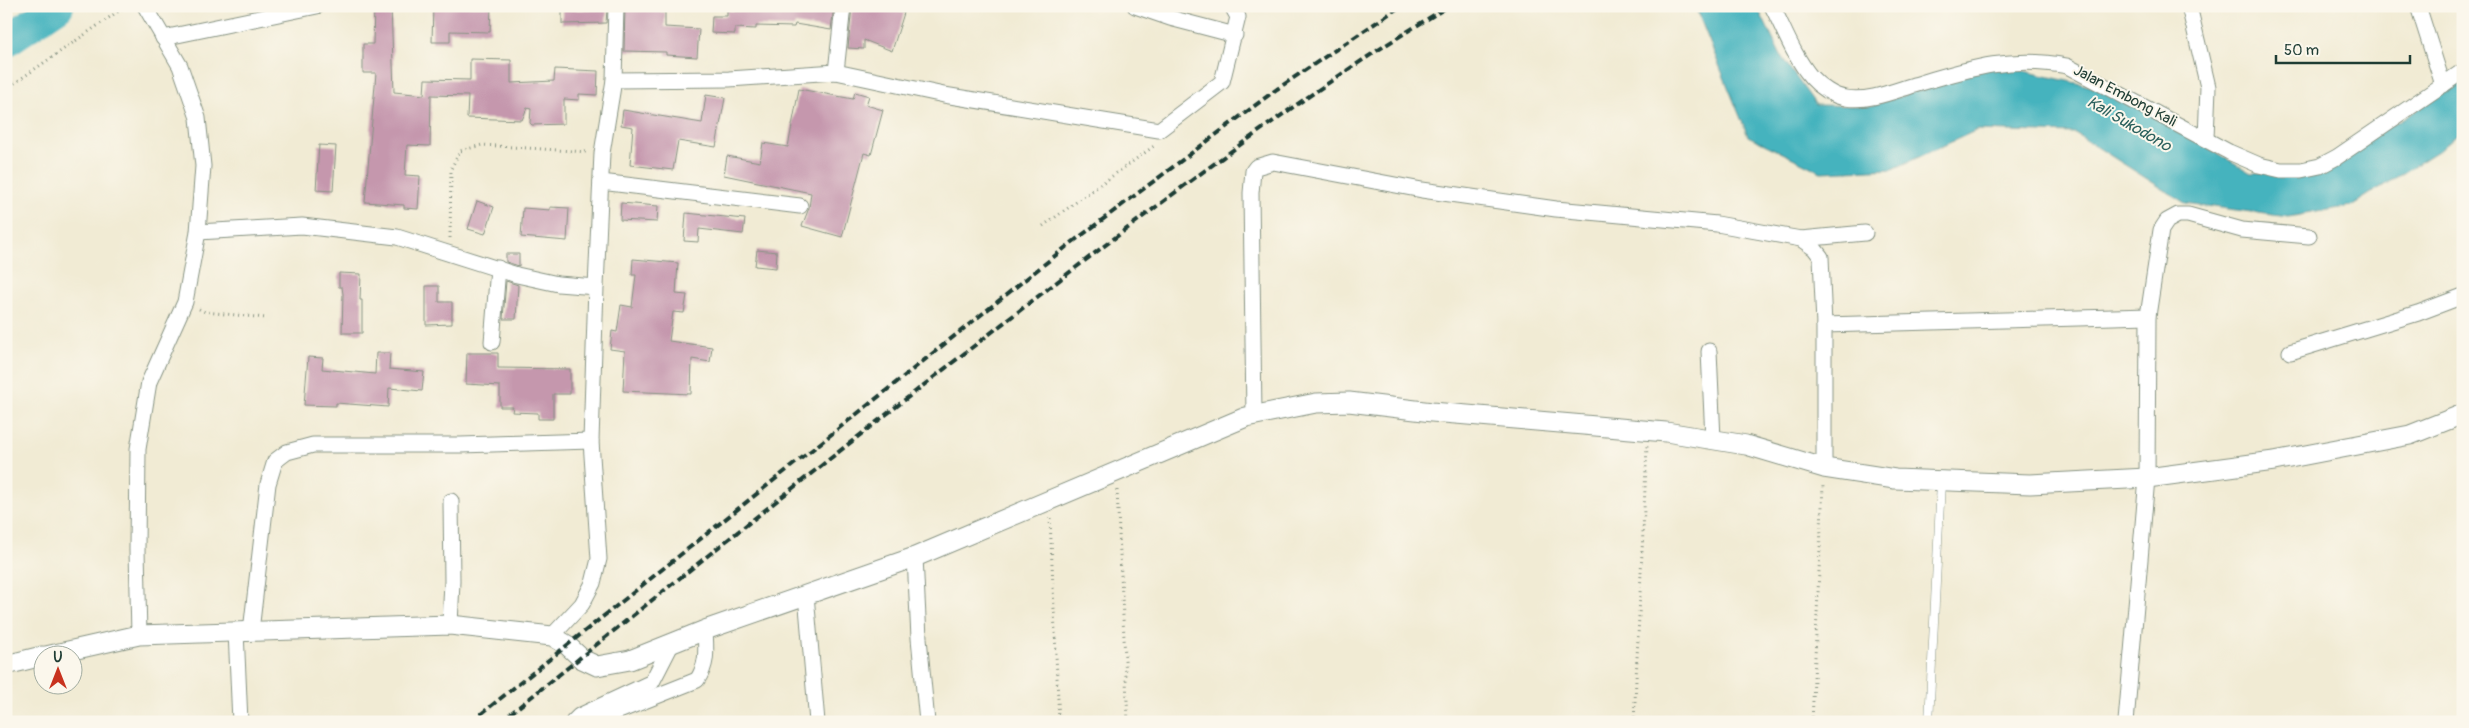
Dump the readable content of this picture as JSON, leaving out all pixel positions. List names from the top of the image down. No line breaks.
{"streets":{"street":["Jalan Embong Kali"]},"water":["Kali Sukodono"],"scale_bar":"50 m","north":"top"}
